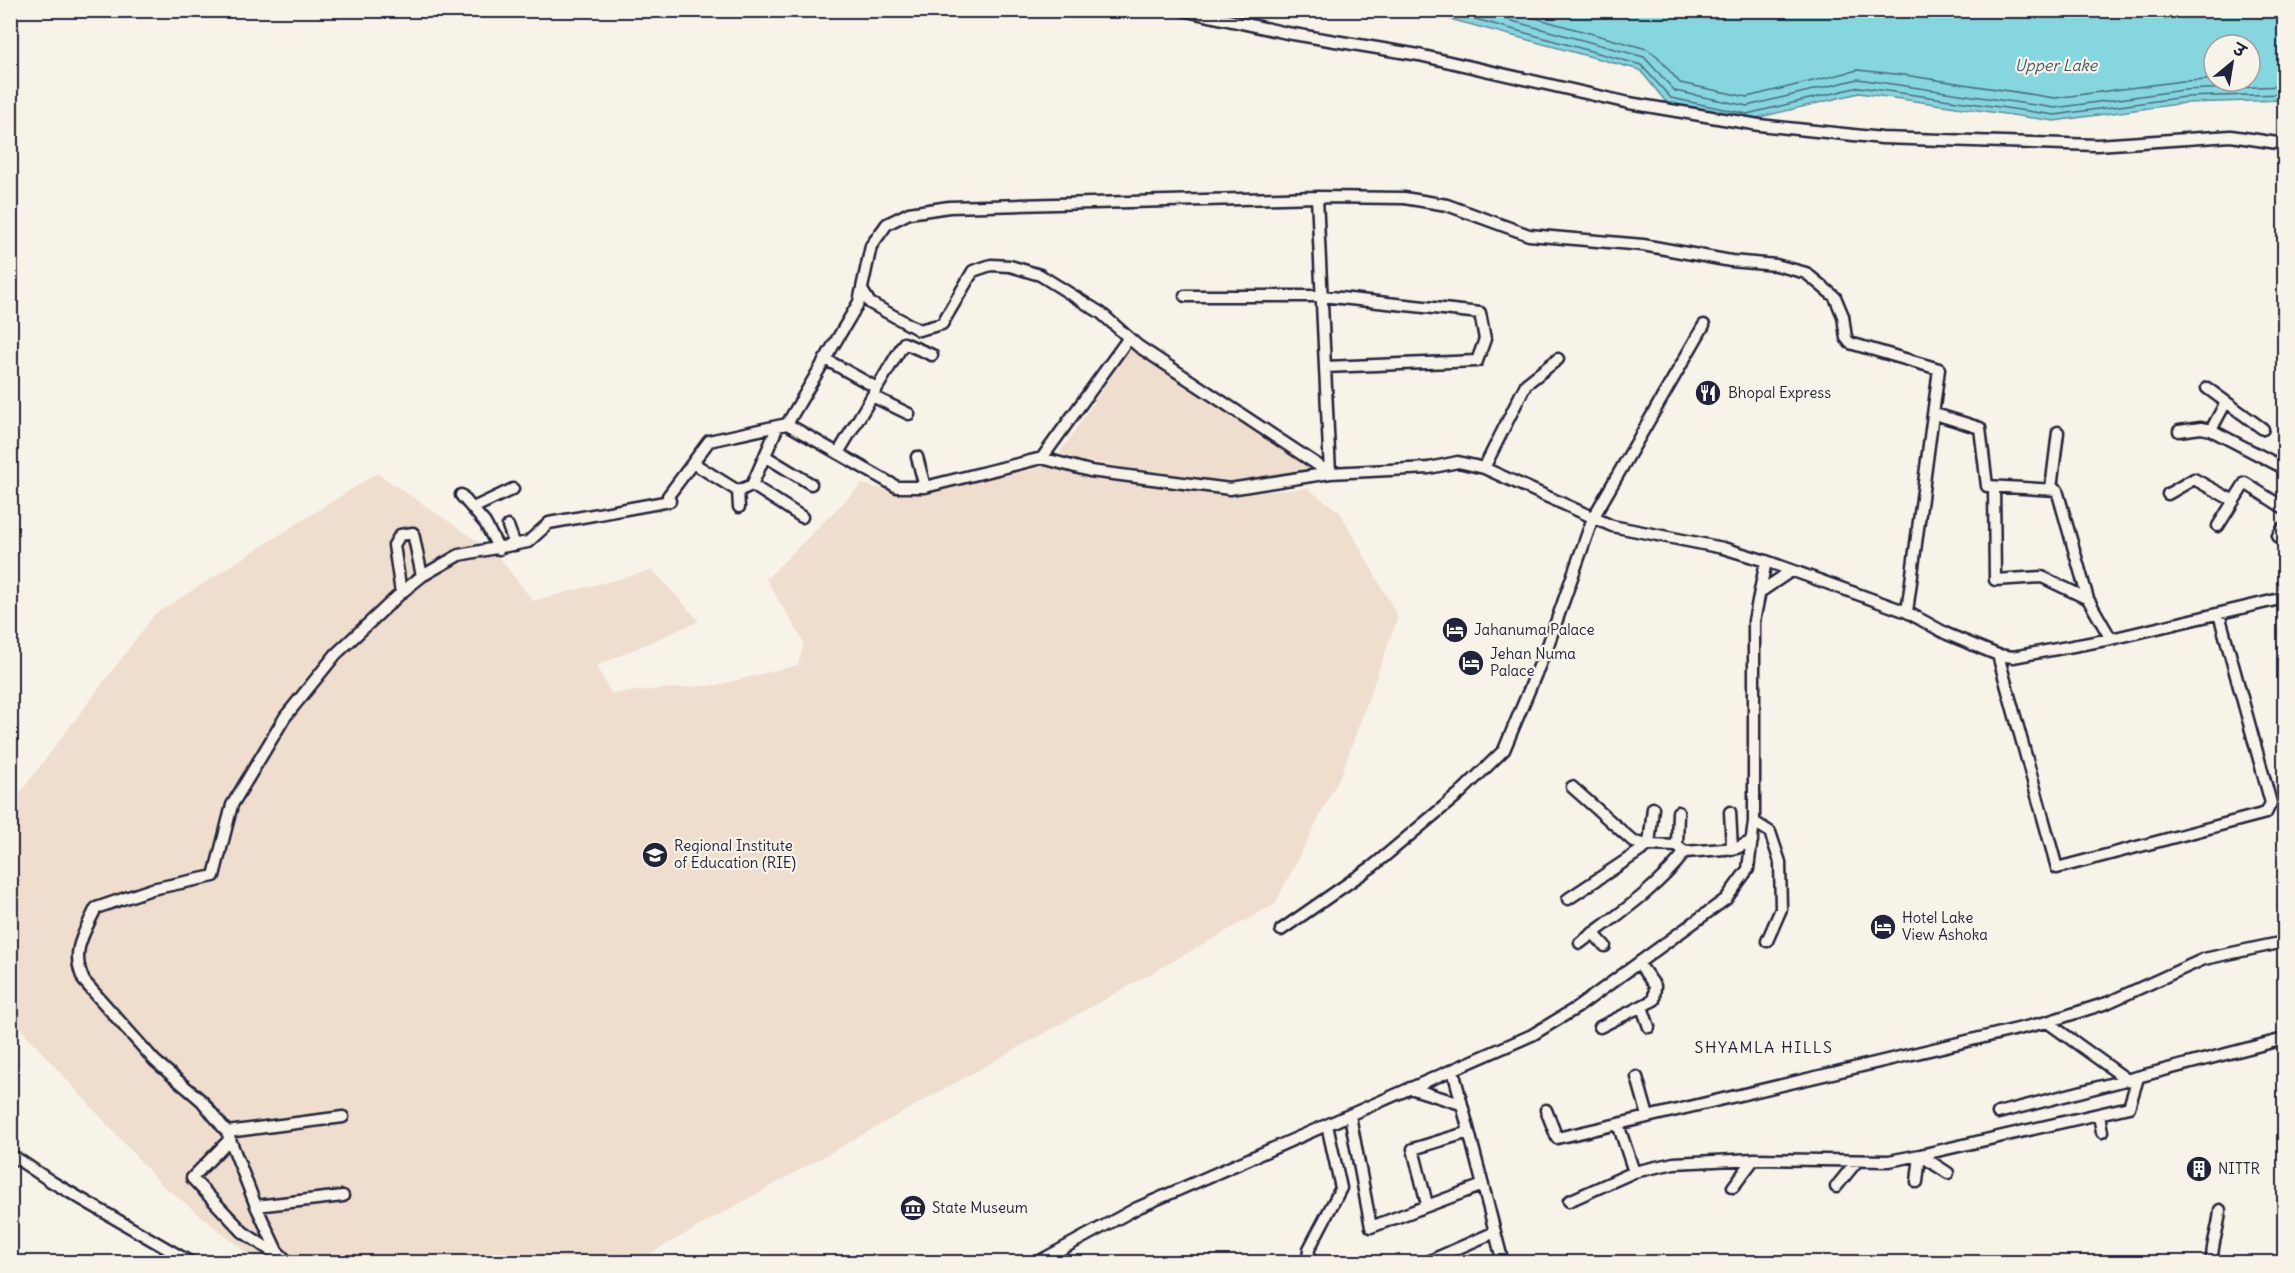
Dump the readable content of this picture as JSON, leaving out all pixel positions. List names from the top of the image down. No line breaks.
{"districts":["SHYAMLA HILLS"],"water":["Upper Lake"],"places":{"restaurant":["Bhopal Express"],"hotel":["Jahanuma Palace","Jehan Numa Palace","Hotel Lake View Ashoka"],"school or university":["Regional Institute of Education (RIE)"],"building":["NITTR"],"museum":["State Museum"]},"north":"top right"}
